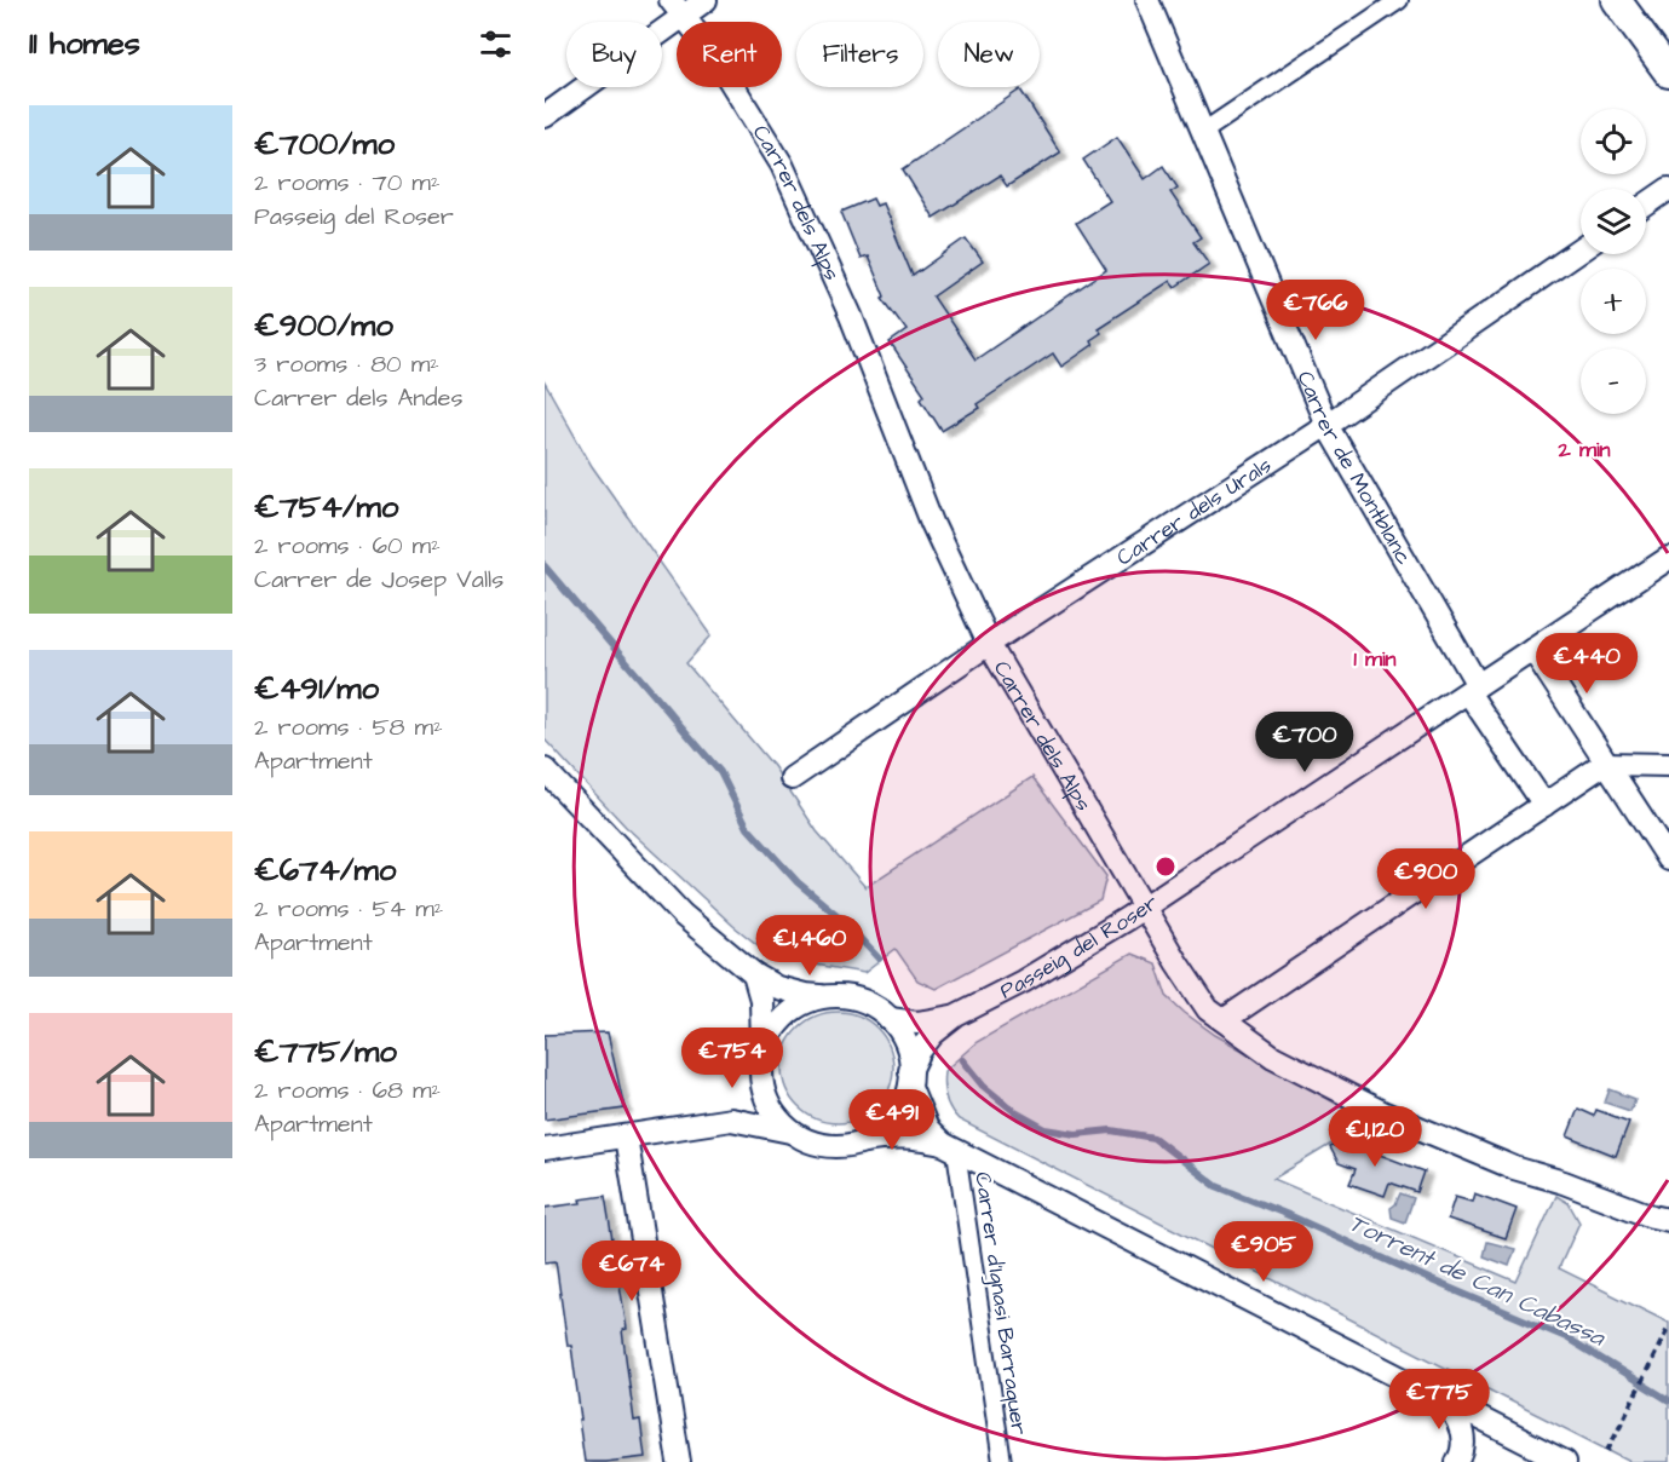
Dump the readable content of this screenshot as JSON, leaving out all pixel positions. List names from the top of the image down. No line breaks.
{"streets":{"street":["Carrer dels Alps","Carrer de Montblanc","Carrer dels Urals","Passeig del Roser","Carrer d'Ignasi Barraquer"]},"crossings":[["Carrer dels Alps","Carrer dels Urals"],["Carrer dels Alps","Passeig del Roser"],["Carrer de Montblanc","Carrer dels Urals"],["Carrer de Montblanc","Passeig del Roser"]],"water":["Torrent de Can Cabassa"],"page":{"heading":"11 homes","chip":["Buy","Rent","Filters","New"],"list":[{"name":"€700/mo","note":"2 rooms · 70 m² · Passeig del Roser"},{"name":"€900/mo","note":"3 rooms · 80 m² · Carrer dels Andes"},{"name":"€754/mo","note":"2 rooms · 60 m² · Carrer de Josep Valls"},{"name":"€491/mo","note":"2 rooms · 58 m² · Apartment"},{"name":"€674/mo","note":"2 rooms · 54 m² · Apartment"},{"name":"€775/mo","note":"2 rooms · 68 m² · Apartment"}],"map_buttons":["+","−"],"price":["€766","€440","€700","€900","€1,460","€754","€491","€1,120","€905","€674","€775"]},"rings":["2 min","1 min"]}
